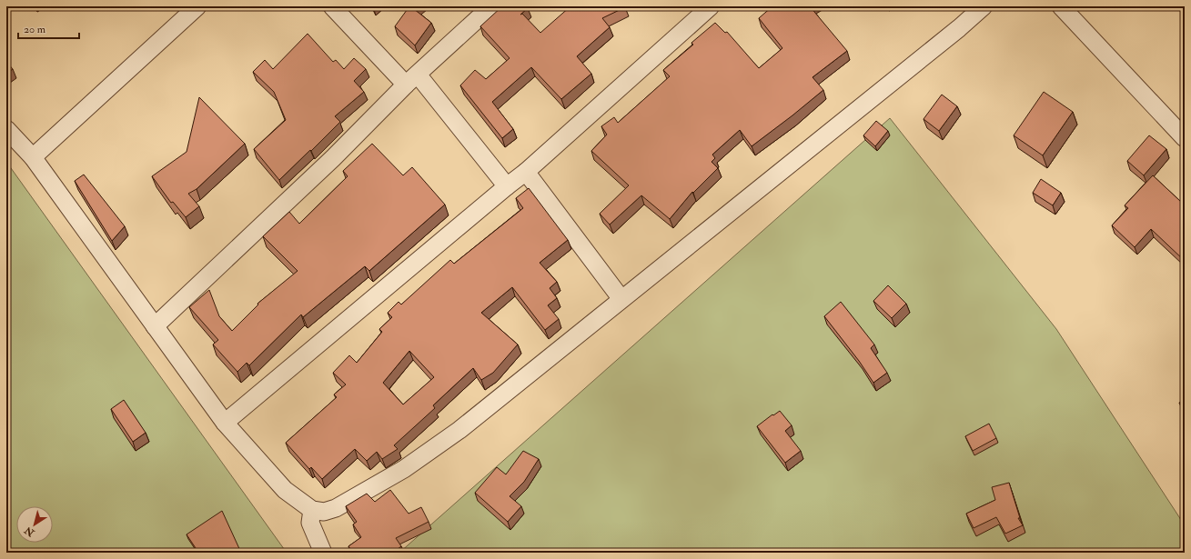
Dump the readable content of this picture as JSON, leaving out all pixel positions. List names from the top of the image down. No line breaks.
{"scale_bar":"20 m","north":"bottom left"}
